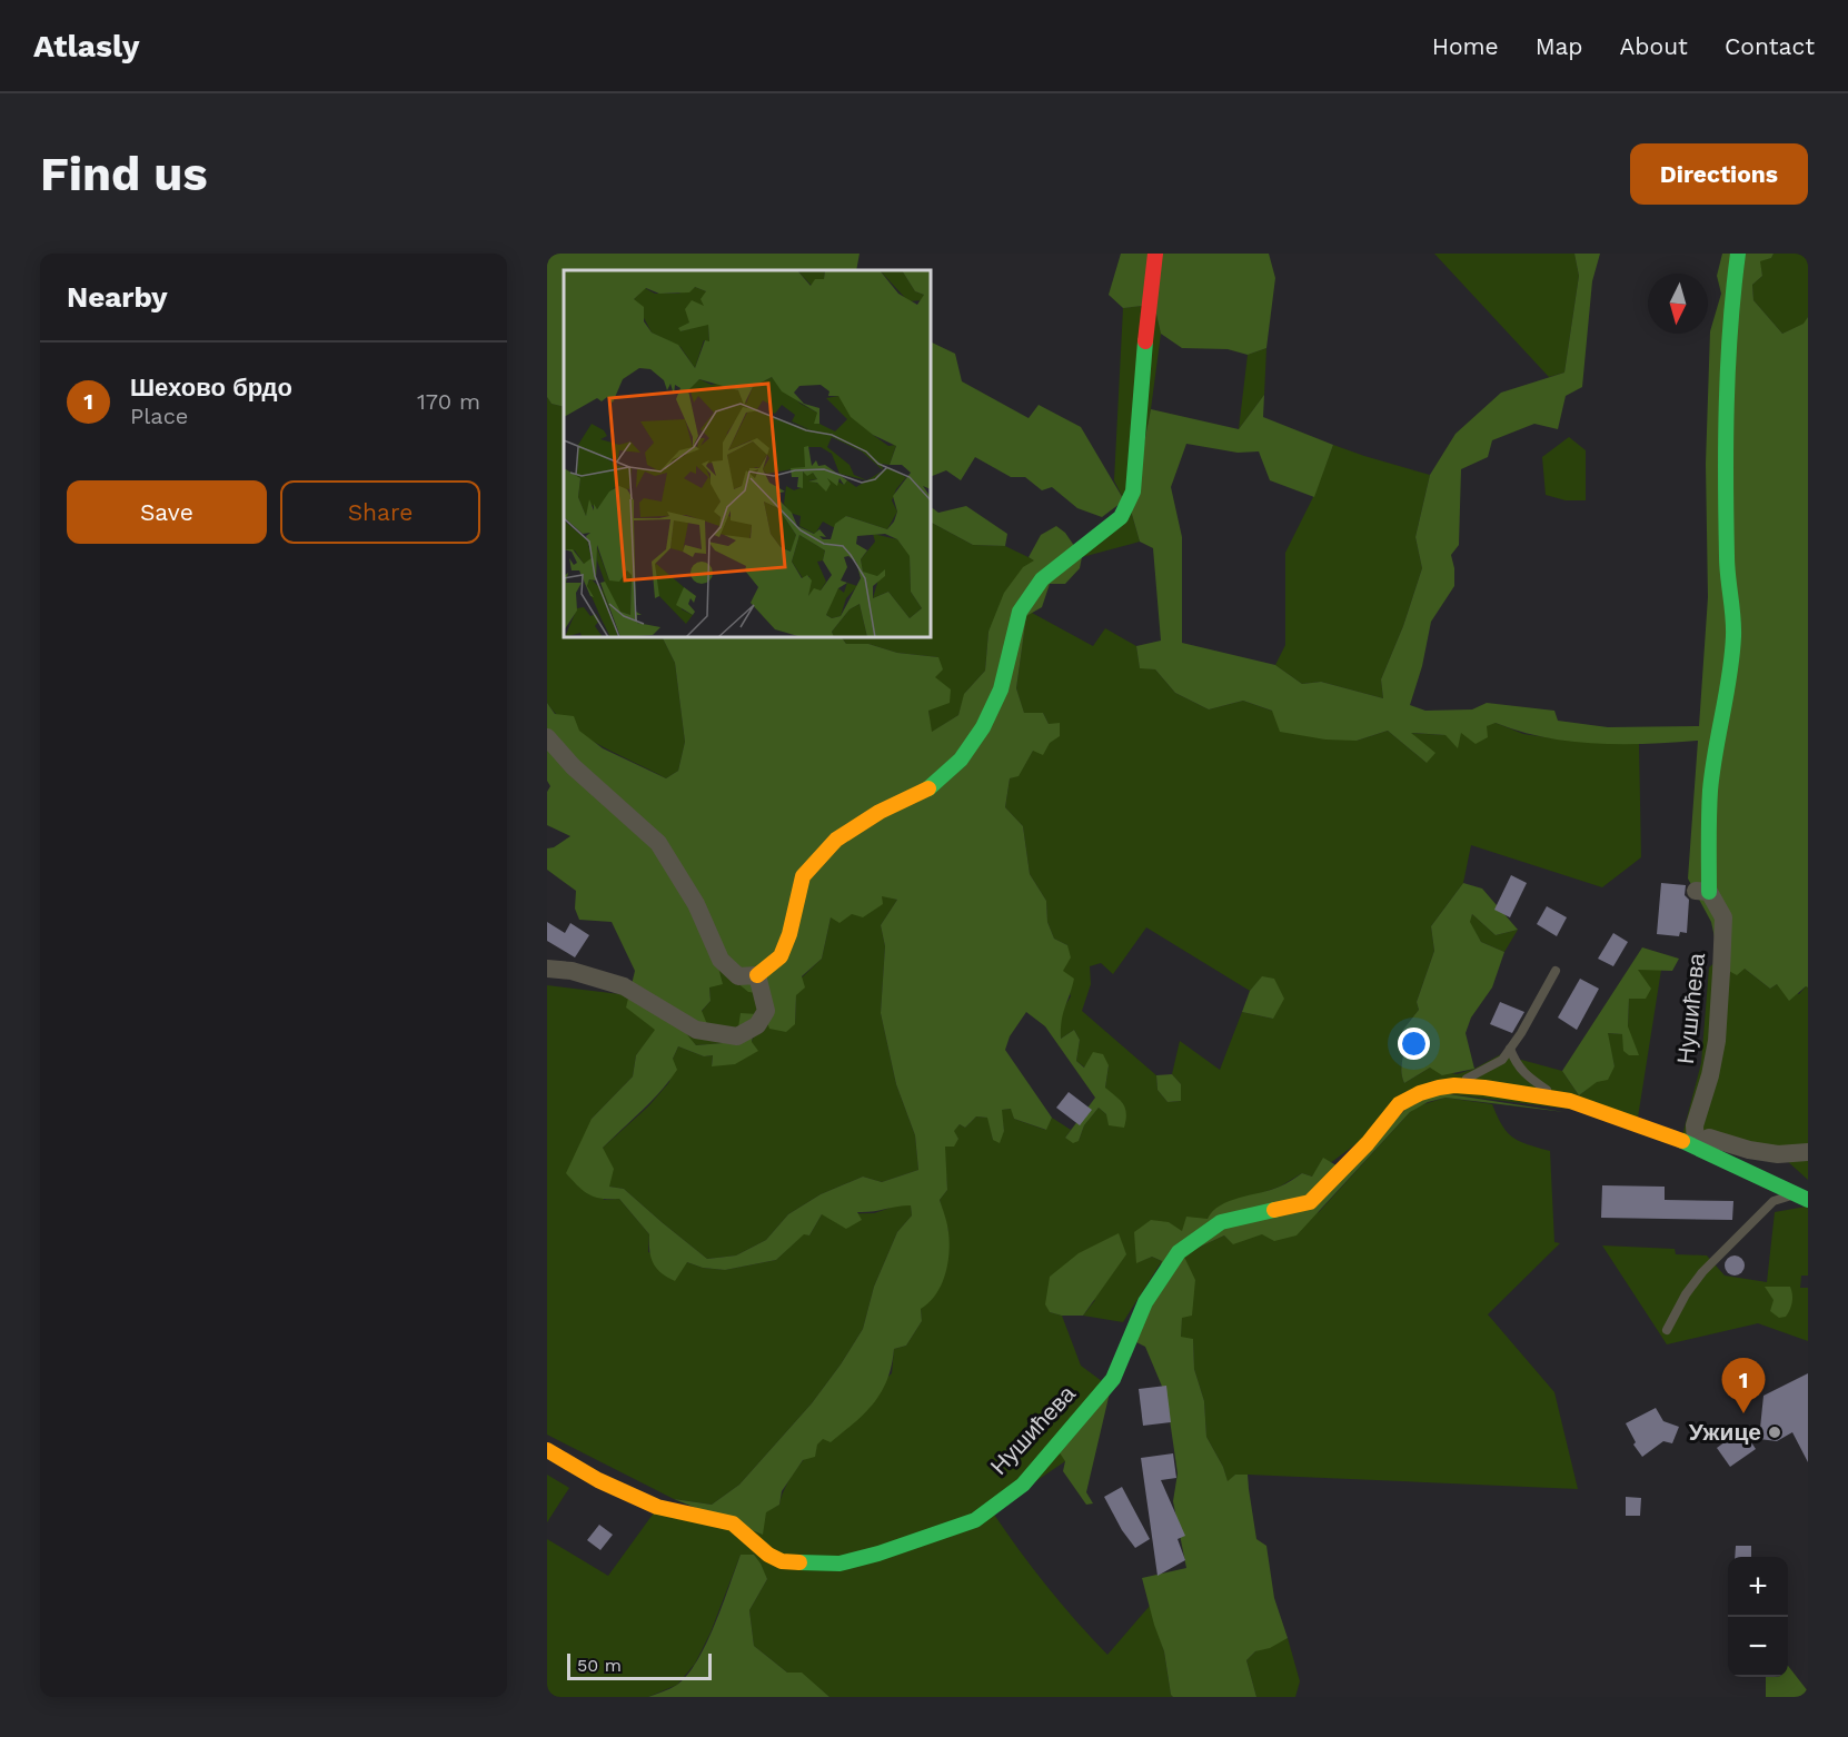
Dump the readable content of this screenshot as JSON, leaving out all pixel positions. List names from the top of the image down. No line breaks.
{"streets":{"street":["Нушићева"]},"places":["Ужице"],"scale_bar":"50 m","north":"bottom","page":{"header":"Atlasly","nav":["Home","Map","About","Contact"],"buttons":["Directions",["Save","Share"]],"title":"Find us","heading":"Nearby","list":[{"mark":"1","name":"Шехово брдо","note":"Place","value":"170 m"}],"pins":"1","map_buttons":["+","−"],"scale":"50 m"}}
